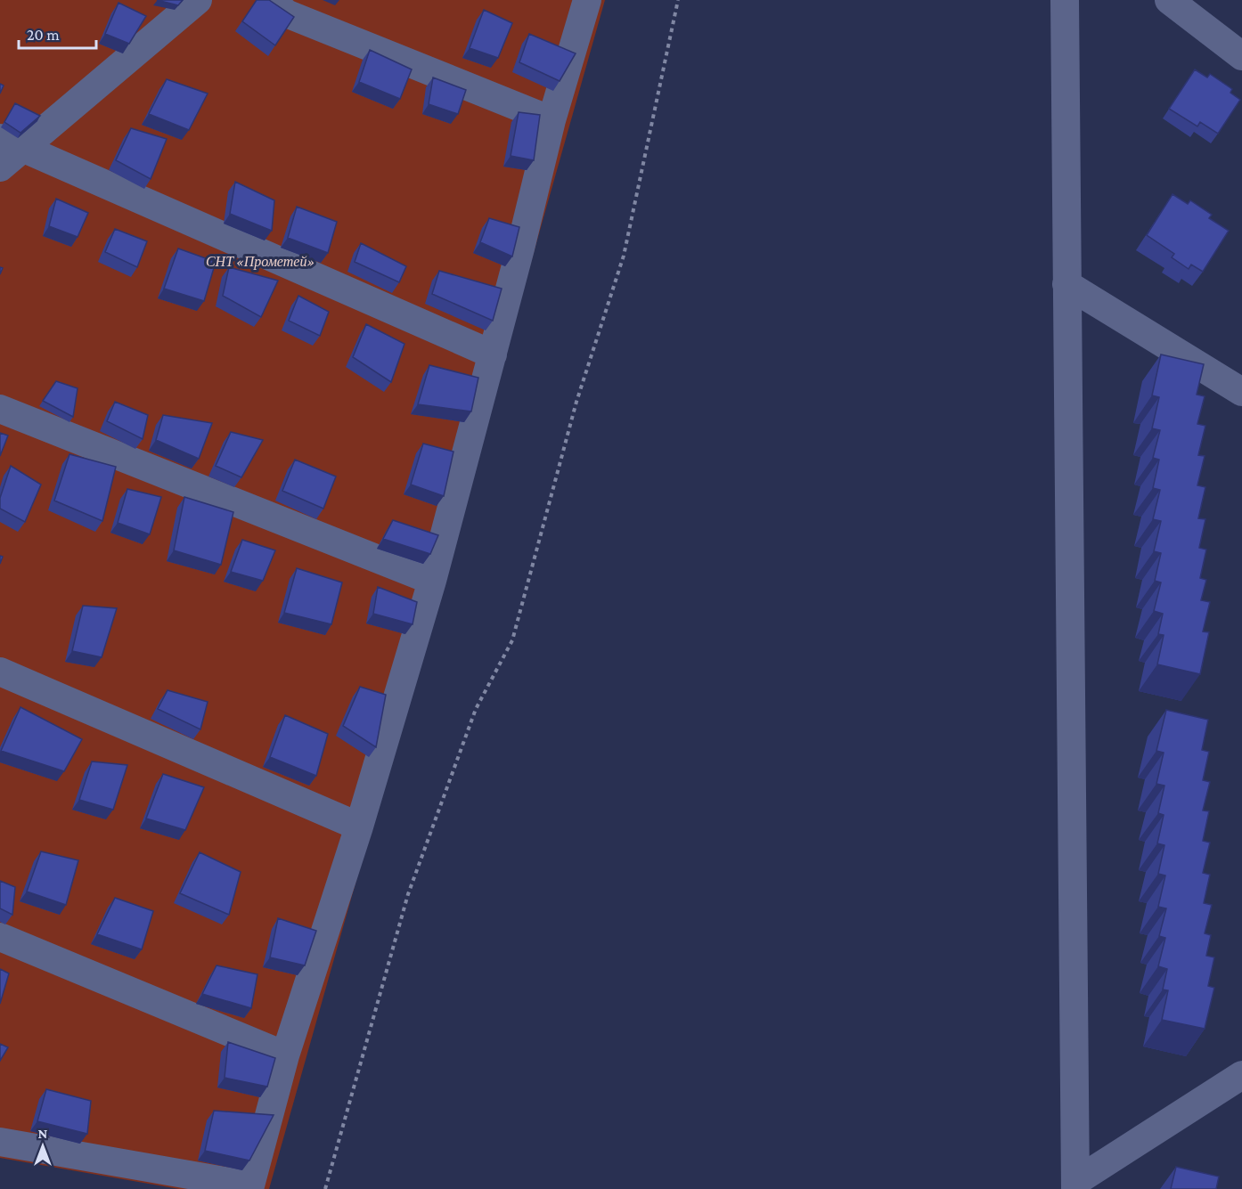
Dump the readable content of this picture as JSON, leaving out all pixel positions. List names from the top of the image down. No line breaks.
{"parks":["СНТ «Прометей»"],"scale_bar":"20 m","north":"top"}
